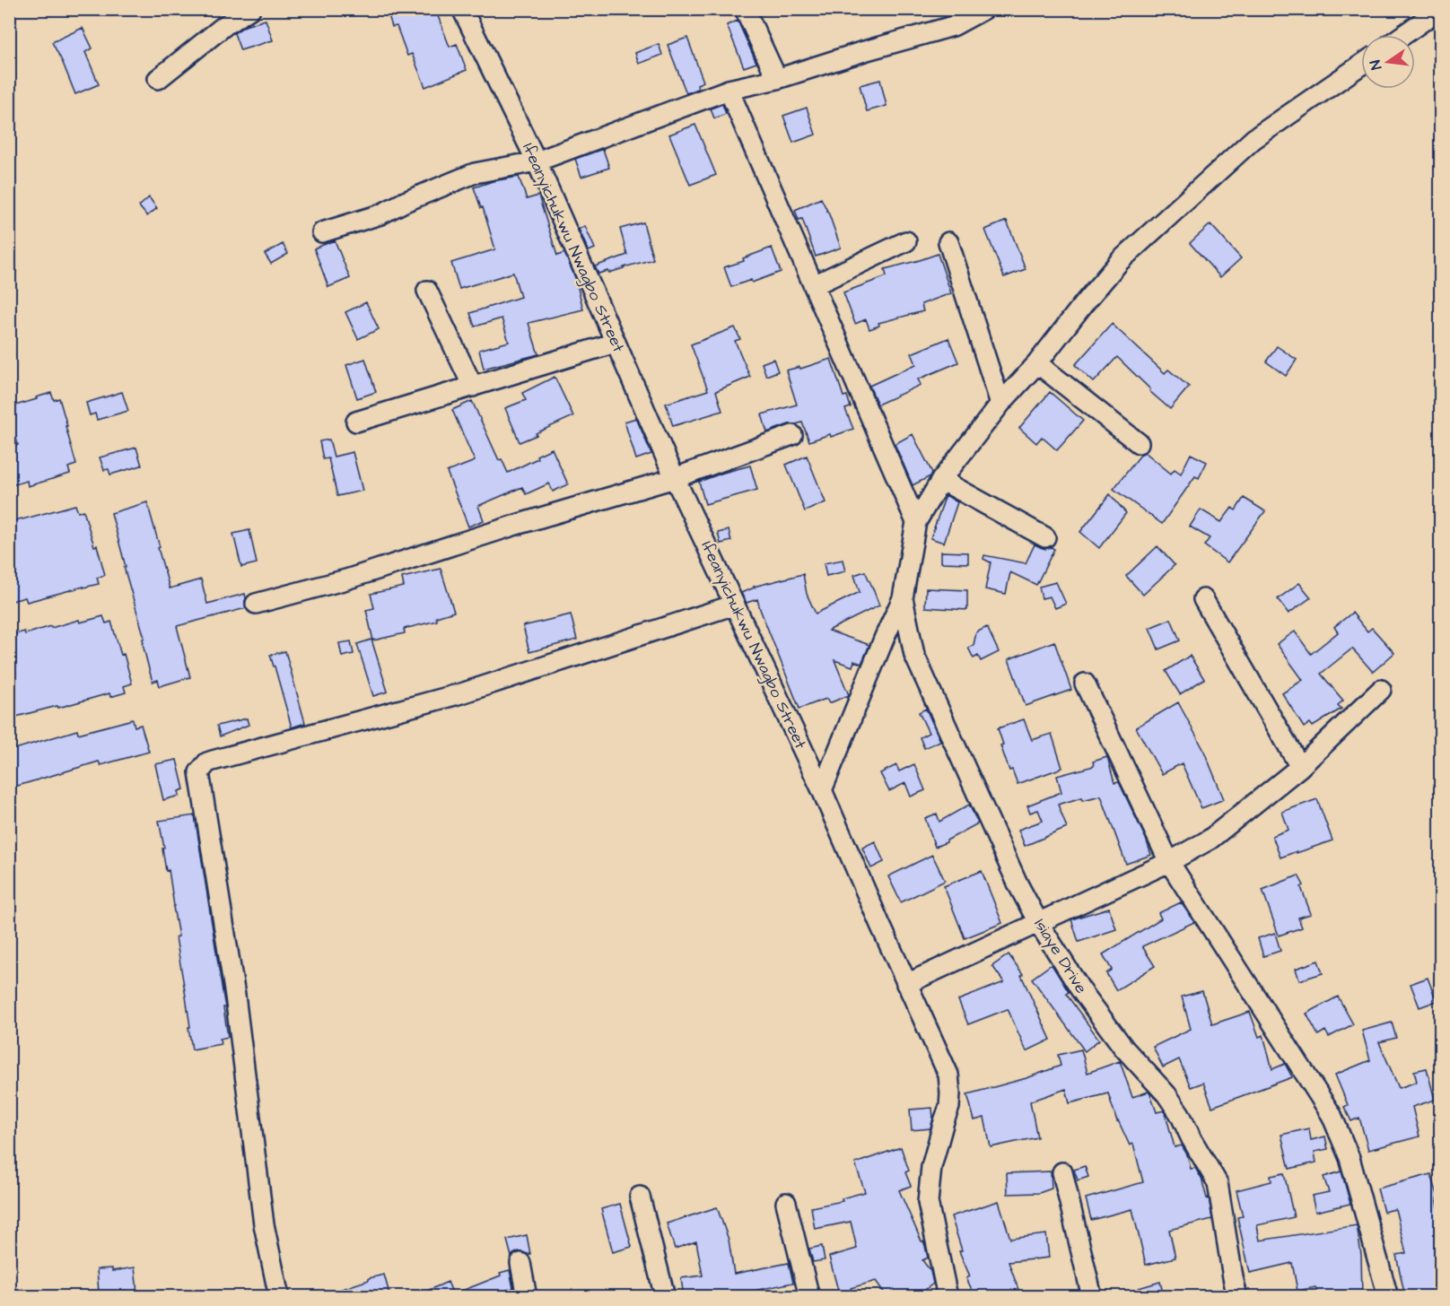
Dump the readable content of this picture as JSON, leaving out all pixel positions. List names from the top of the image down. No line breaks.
{"streets":{"street":["Ifeanyichukwu Nwagbo Street","Isiaye Drive"]},"north":"left"}
